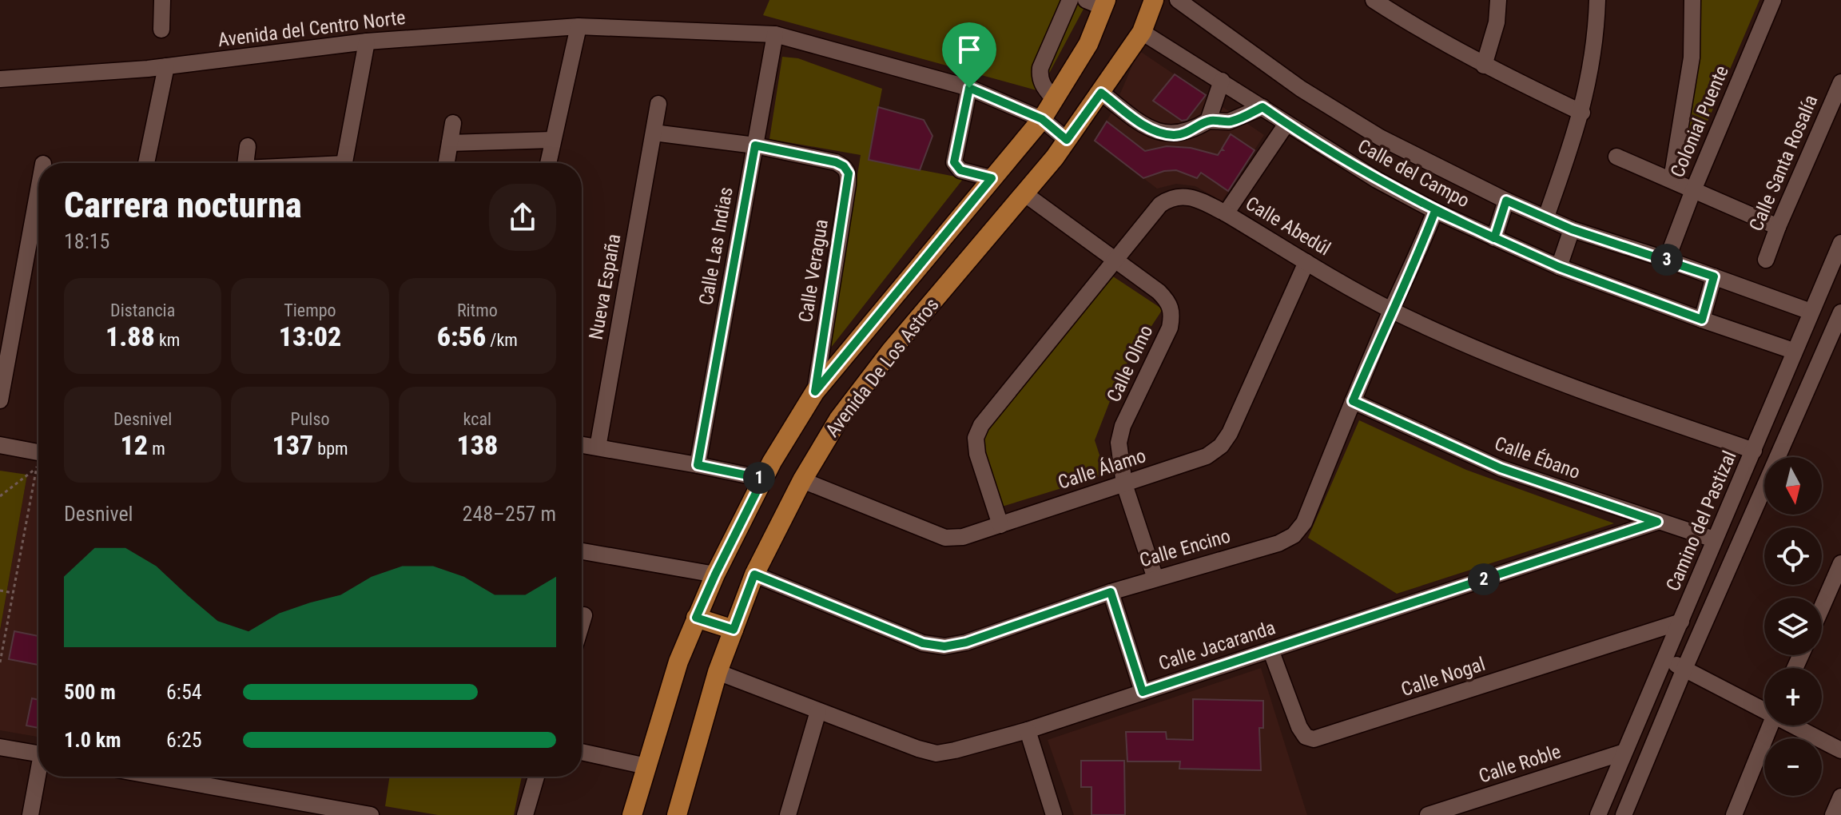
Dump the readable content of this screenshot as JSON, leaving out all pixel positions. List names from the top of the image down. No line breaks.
{"streets":{"main road":["Avenida De Los Astros"],"street":["Avenida del Centro Norte","Colonial Puente","Calle Santa Rosalía","Calle del Campo","Calle Abedúl","Calle Las Indias","Calle Veragua","Nueva España","Calle Olmo","Calle Ébano","Calle Álamo","Camino del Pastizal","Calle Encino","Calle Jacaranda","Calle Nogal","Calle Roble"]},"crossings":[["Avenida del Centro Norte","Calle Las Indias"],["Avenida del Centro Norte","Avenida De Los Astros"],["Colonial Puente","Calle del Campo"],["Calle del Campo","Avenida De Los Astros"],["Calle del Campo","Camino del Pastizal"],["Calle del Campo","Calle Encino"],["Calle Abedúl","Calle Olmo"],["Calle Abedúl","Calle Álamo"],["Calle Abedúl","Camino del Pastizal"],["Calle Abedúl","Calle Encino"],["Calle Las Indias","Calle Veragua"],["Calle Veragua","Avenida De Los Astros"],["Calle Olmo","Avenida De Los Astros"],["Calle Olmo","Calle Álamo"],["Calle Olmo","Calle Encino"],["Avenida De Los Astros","Calle Álamo"],["Avenida De Los Astros","Calle Encino"],["Avenida De Los Astros","Calle Jacaranda"],["Calle Ébano","Camino del Pastizal"],["Calle Ébano","Calle Encino"],["Calle Ébano","Calle Jacaranda"],["Camino del Pastizal","Calle Nogal"],["Camino del Pastizal","Calle Roble"],["Calle Jacaranda","Calle Nogal"]],"north":"bottom","page":{"heading":["Carrera nocturna","18:15"],"pins":["3","1","2"],"stats":[["Distancia","1.88 km"],["Tiempo","13:02"],["Ritmo","6:56 /km"],["Desnivel","12 m"],["Pulso","137 bpm"],["kcal","138"]],"map_buttons":["+","−"],"chart":["Desnivel","248–257 m"],"list":[{"name":"500 m","note":"6:54"},{"name":"1.0 km","note":"6:25"}]}}
